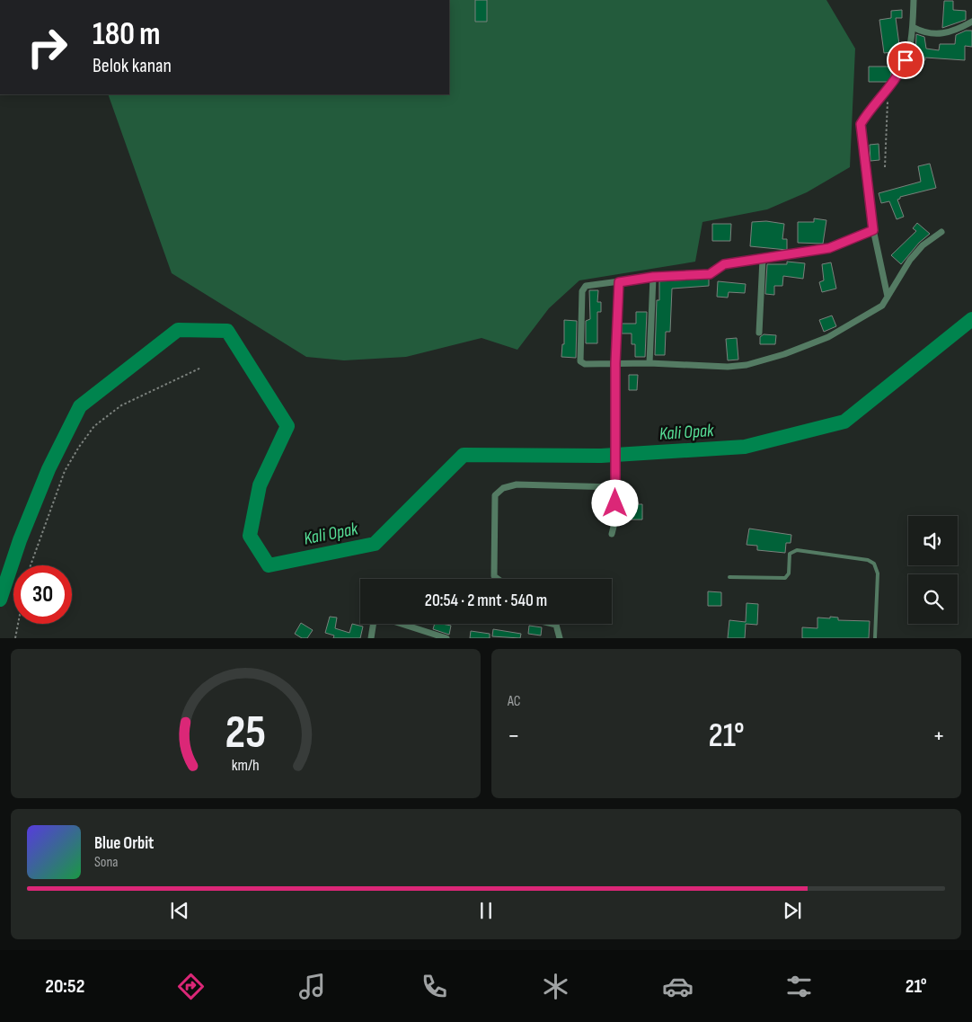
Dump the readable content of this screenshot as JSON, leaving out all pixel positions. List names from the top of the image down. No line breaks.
{"water":["Kali Opak"],"page":{"turn":["180 m","Belok kanan"],"limit":"30","trip":"20:54 · 2 mnt · 540 m","tile":"AC","heat":["−","21°","+"],"song":["Blue Orbit","Sona"],"tabs":["20:52","21°"],"gauge":["25","km/h"]}}
